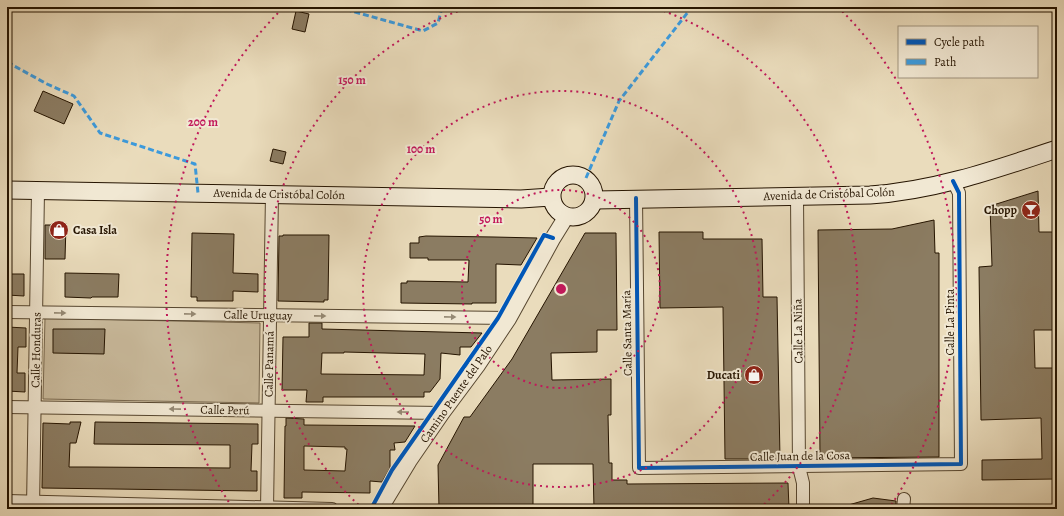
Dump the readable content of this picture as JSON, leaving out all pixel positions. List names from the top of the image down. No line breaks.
{"streets":{"main road":["Avenida de Cristóbal Colón"],"street":["Calle Uruguay","Calle La Pinta","Calle La Niña","Calle Santa María","Calle Honduras","Calle Panamá","Camino Puente del Palo","Calle Perú","Calle Juan de la Cosa"]},"crossings":[["Avenida de Cristóbal Colón","Calle La Pinta"],["Avenida de Cristóbal Colón","Calle La Niña"],["Avenida de Cristóbal Colón","Calle Santa María"],["Avenida de Cristóbal Colón","Calle Honduras"],["Avenida de Cristóbal Colón","Calle Panamá"],["Avenida de Cristóbal Colón","Camino Puente del Palo"],["Calle Uruguay","Calle Honduras"],["Calle Uruguay","Calle Panamá"],["Calle Uruguay","Camino Puente del Palo"],["Calle La Pinta","Calle Juan de la Cosa"],["Calle La Niña","Calle Juan de la Cosa"],["Calle Santa María","Calle Juan de la Cosa"],["Calle Honduras","Calle Perú"],["Calle Panamá","Calle Perú"],["Camino Puente del Palo","Calle Perú"]],"one_way":["Calle Uruguay"],"places":{"bar":["Chopp"],"shop":["Casa Isla","Ducati"]},"legend":["Cycle path","Path"],"rings":["150 m","200 m","100 m","50 m"]}
